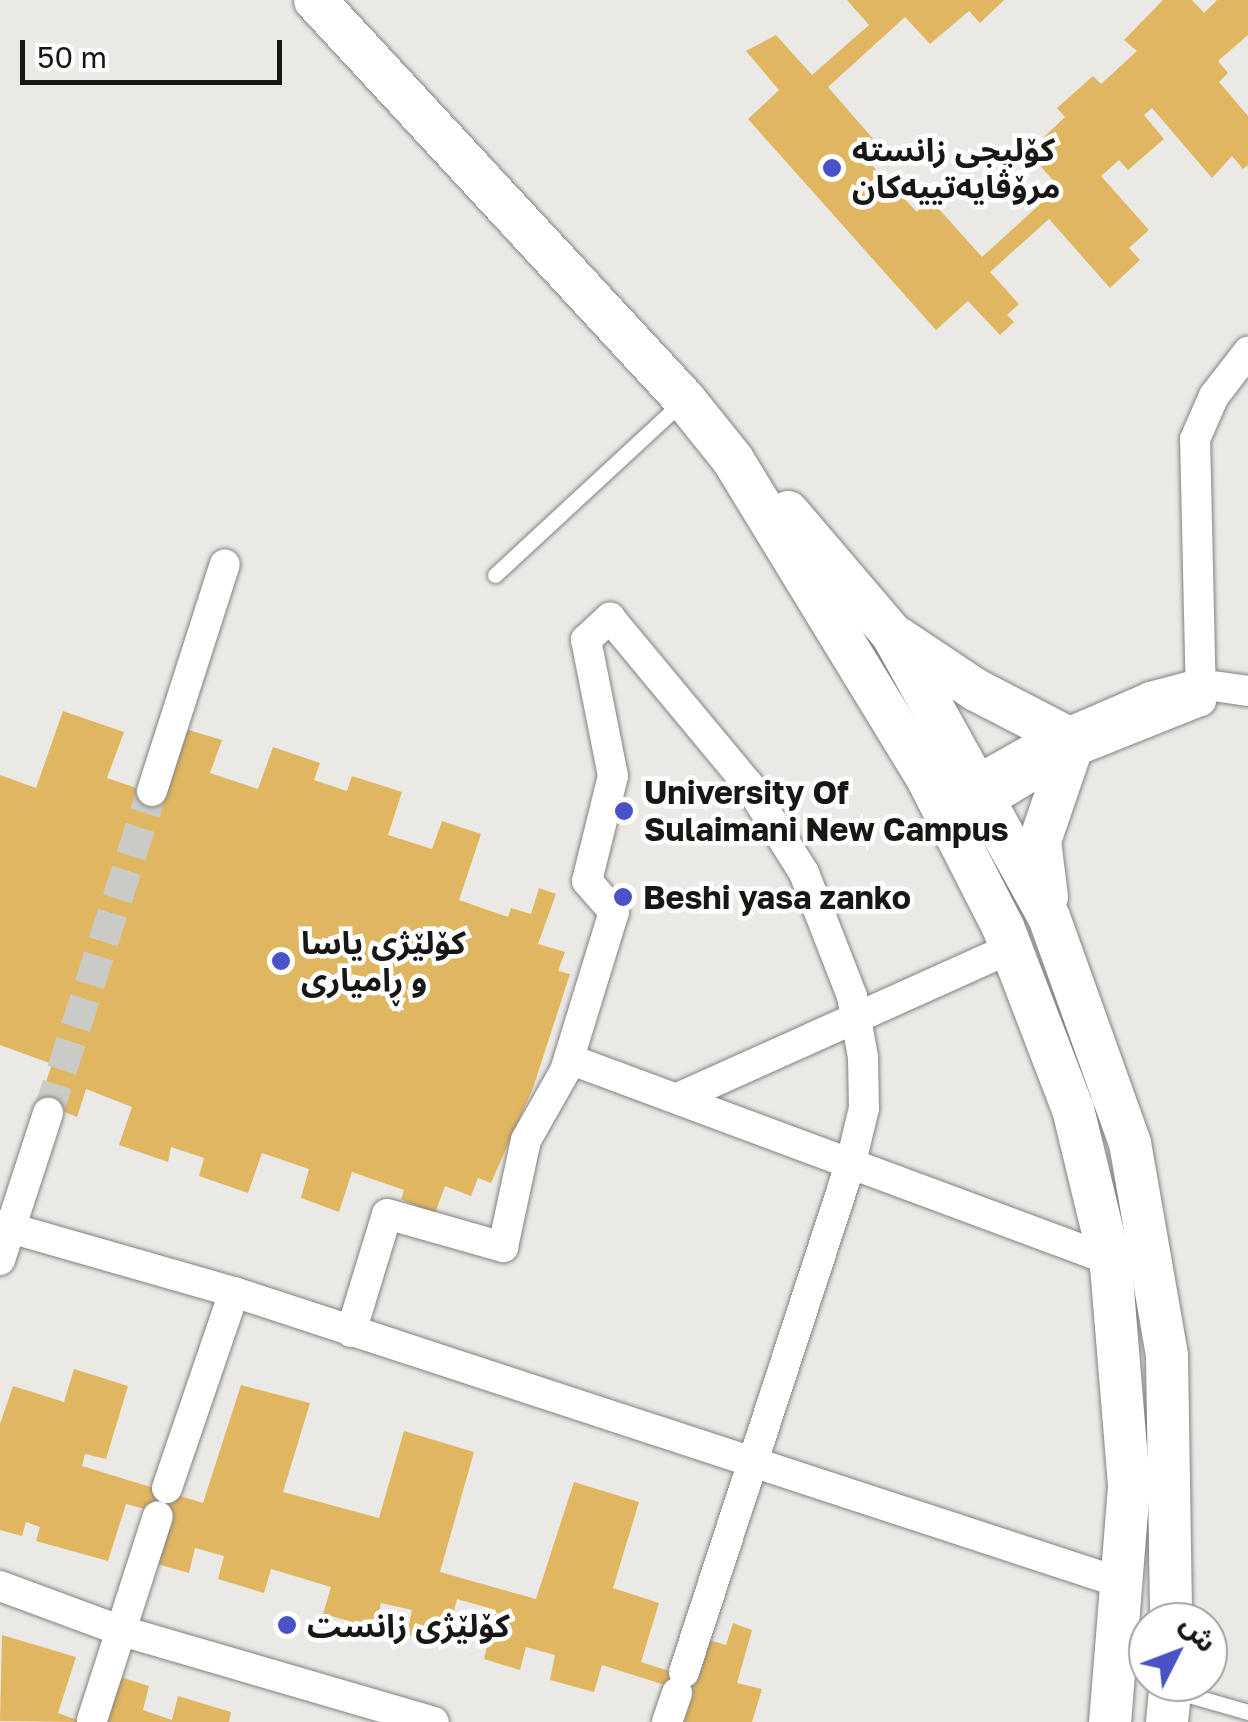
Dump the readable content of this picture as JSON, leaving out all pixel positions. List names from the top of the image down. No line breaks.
{"places":["کۆلیجی زانستە مرۆڤایەتییەکان","University Of Sulaimani New Campus","Beshi yasa zanko","کۆلێژی یاسا و ڕامیاری","کۆلێژی زانست"],"scale_bar":"50 m","north":"top right"}
